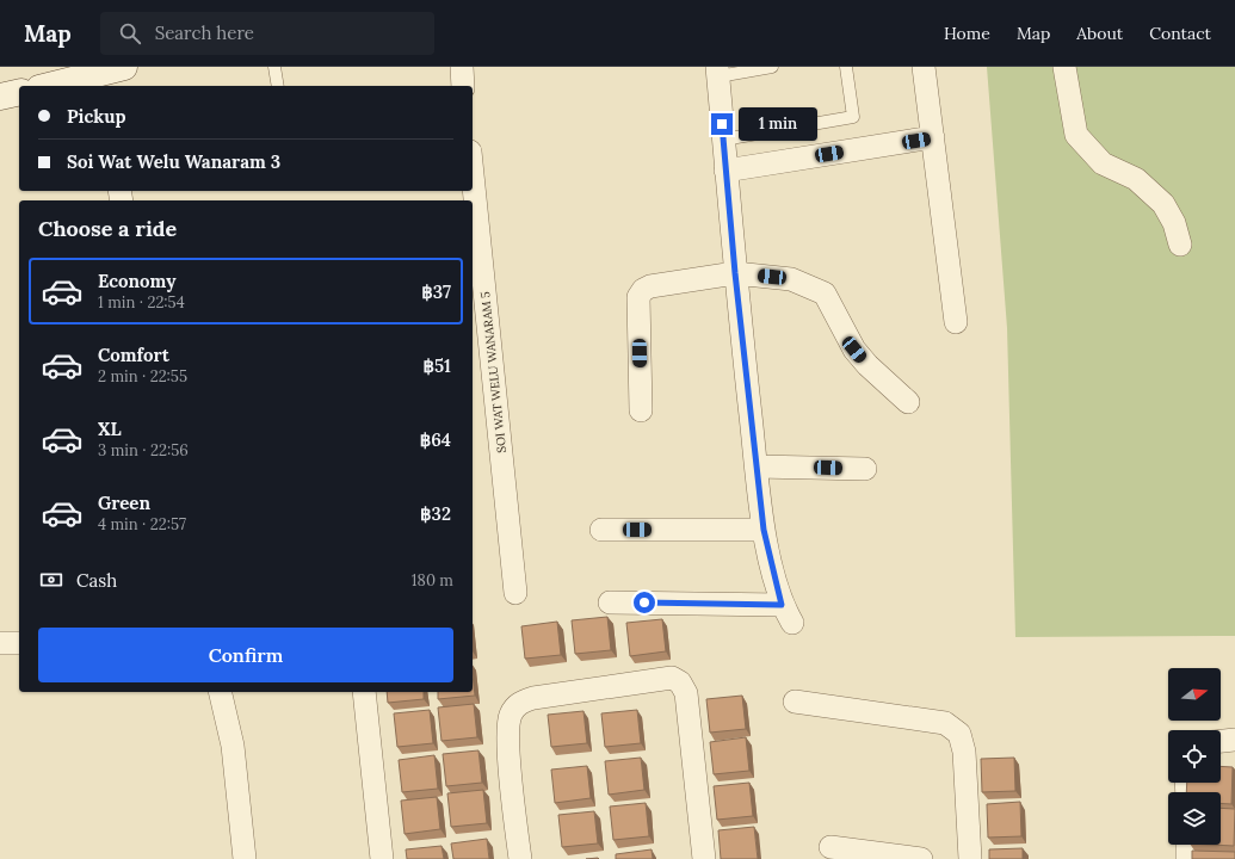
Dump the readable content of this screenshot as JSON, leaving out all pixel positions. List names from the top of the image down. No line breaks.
{"streets":{"street":["SOI WAT WELU WANARAM 5"]},"north":"right","page":{"header":"Map","search":"Search here","nav":["Home","Map","About","Contact"],"banner":["Pickup","Soi Wat Welu Wanaram 3"],"bubble":"1 min","heading":"Choose a ride","list":[{"name":"Economy","note":"1 min · 22:54","value":"฿37"},{"name":"Comfort","note":"2 min · 22:55","value":"฿51"},{"name":"XL","note":"3 min · 22:56","value":"฿64"},{"name":"Green","note":"4 min · 22:57","value":"฿32"}],"pay":["Cash","180 m"],"buttons":"Confirm"}}
